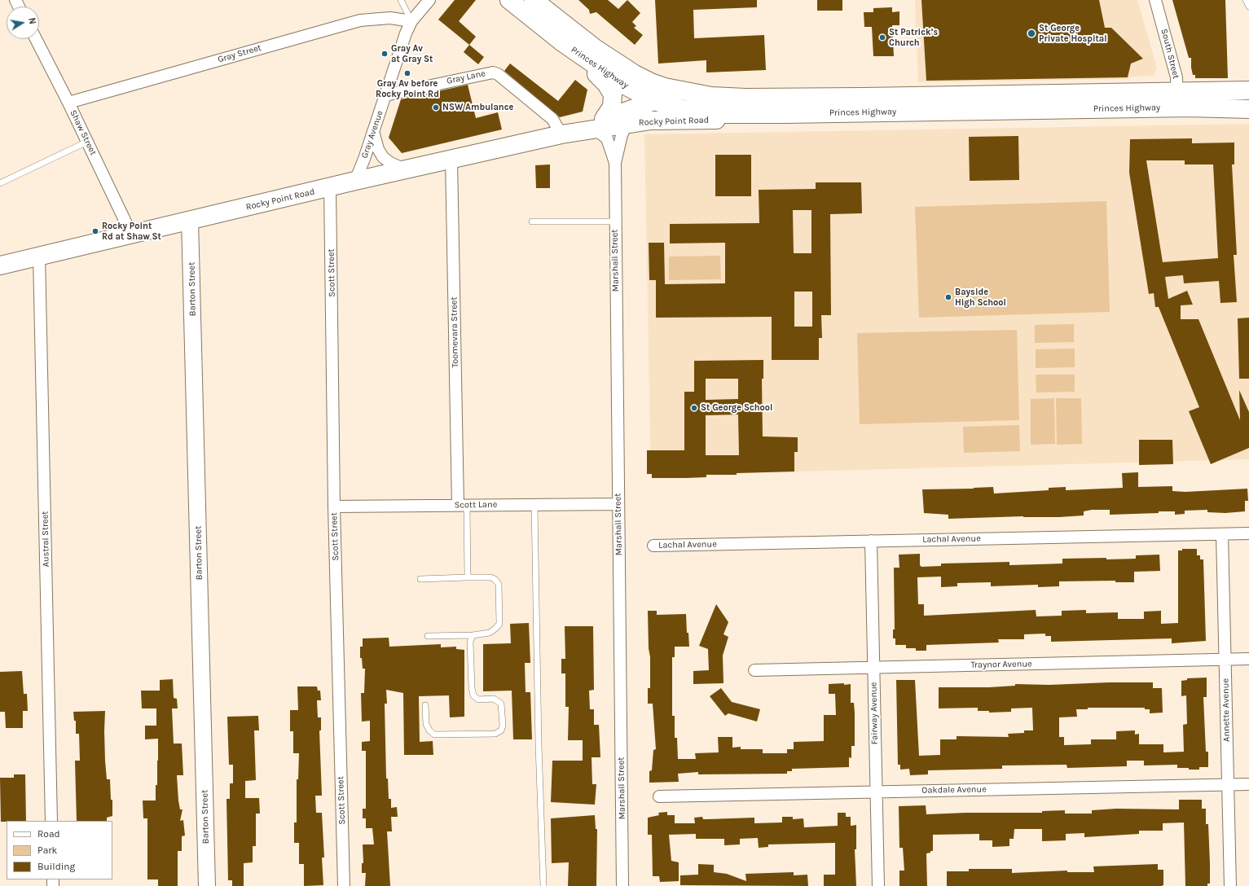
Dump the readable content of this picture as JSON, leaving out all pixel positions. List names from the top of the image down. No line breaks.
{"streets":{"main road":["Princes Highway","Rocky Point Road"],"street":["Gray Street","South Street","Gray Lane","Shaw Street","Gray Avenue","Marshall Street","Scott Street","Barton Street","Toomevara Street","Scott Lane","Austral Street","Lachal Avenue","Traynor Avenue","Annette Avenue","Fairway Avenue","Oakdale Avenue"]},"crossings":[["Gray Street","Shaw Street"],["Gray Street","Gray Avenue"],["South Street","Princes Highway"],["Princes Highway","Rocky Point Road"],["Gray Lane","Rocky Point Road"],["Gray Lane","Gray Avenue"],["Rocky Point Road","Shaw Street"],["Rocky Point Road","Gray Avenue"],["Rocky Point Road","Marshall Street"],["Rocky Point Road","Scott Street"],["Rocky Point Road","Barton Street"],["Rocky Point Road","Toomevara Street"],["Rocky Point Road","Austral Street"],["Marshall Street","Scott Lane"],["Scott Street","Scott Lane"],["Toomevara Street","Scott Lane"],["Lachal Avenue","Annette Avenue"],["Lachal Avenue","Fairway Avenue"],["Traynor Avenue","Annette Avenue"],["Traynor Avenue","Fairway Avenue"],["Annette Avenue","Oakdale Avenue"],["Fairway Avenue","Oakdale Avenue"]],"places":["St George Private Hospital","St Patrick’s Church","Gray Av at Gray St","Gray Av before Rocky Point Rd","NSW Ambulance","Rocky Point Rd at Shaw St","Bayside High School","St George School"],"legend":["Road","Park","Building"],"north":"right"}
